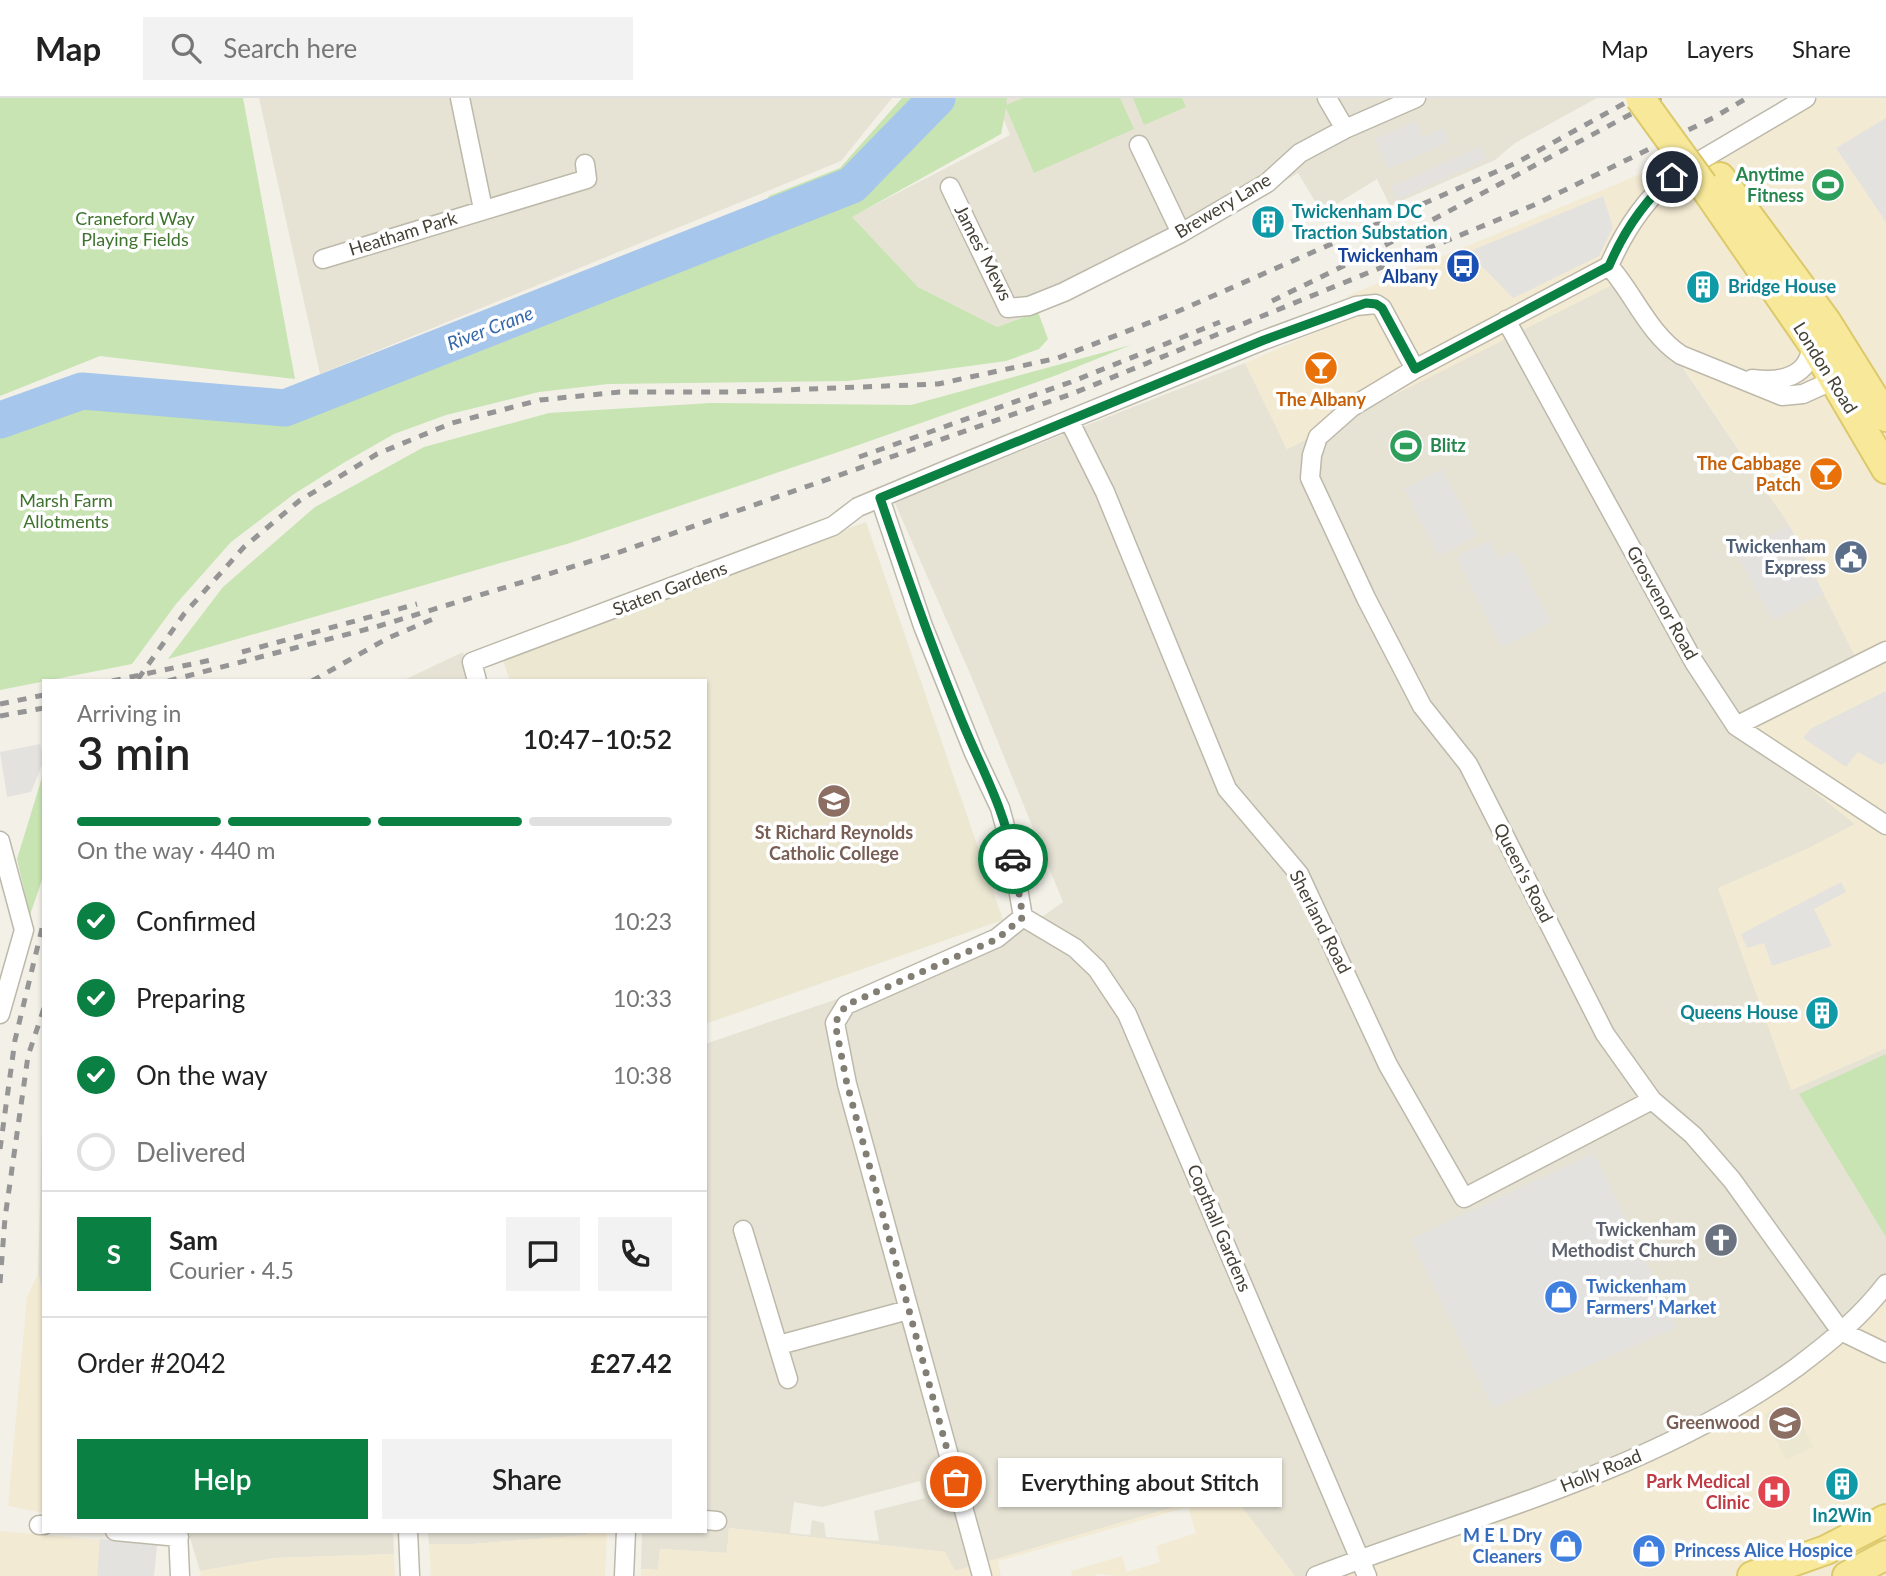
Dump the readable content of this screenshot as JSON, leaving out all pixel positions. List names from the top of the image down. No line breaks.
{"streets":{"main road":["London Road"],"street":["Brewery Lane","Heatham Park","James' Mews","Staten Gardens","Grosvenor Road","Queen's Road","Sherland Road","Copthall Gardens","Holly Road"]},"crossings":[["Brewery Lane","James' Mews"],["Grosvenor Road","Queen's Road"],["Queen's Road","Sherland Road"],["Queen's Road","Holly Road"],["Copthall Gardens","Holly Road"]],"water":["River Crane"],"parks":["Craneford Way Playing Fields","Marsh Farm Allotments"],"places":{"sports":["Anytime Fitness","Blitz"],"building":["Twickenham DC Traction Substation","Bridge House","Queens House","In2Win"],"bus stop":["Twickenham Albany"],"bar":["The Albany","The Cabbage Patch"],"public building":["Twickenham Express"],"school or university":["St Richard Reynolds Catholic College","Greenwood"],"church":["Twickenham Methodist Church"],"shop":["Twickenham Farmers' Market","M E L Dry Cleaners","Princess Alice Hospice"],"other":["Everything about Stitch"],"hospital":["Park Medical Clinic"]},"page":{"header":"Map","search":"Search here","nav":["Map","Layers","Share"],"heading":["3 min","Arriving in","10:47–10:52"],"panel":["Sam","Courier · 4.5","Order #2042","£27.42"],"bar":"On the way · 440 m","list":[["Confirmed","10:23"],["Preparing","10:33"],["On the way","10:38"],"Delivered"],"round":"S","buttons":["Help","Share"],"bubble":"Everything about Stitch"}}
